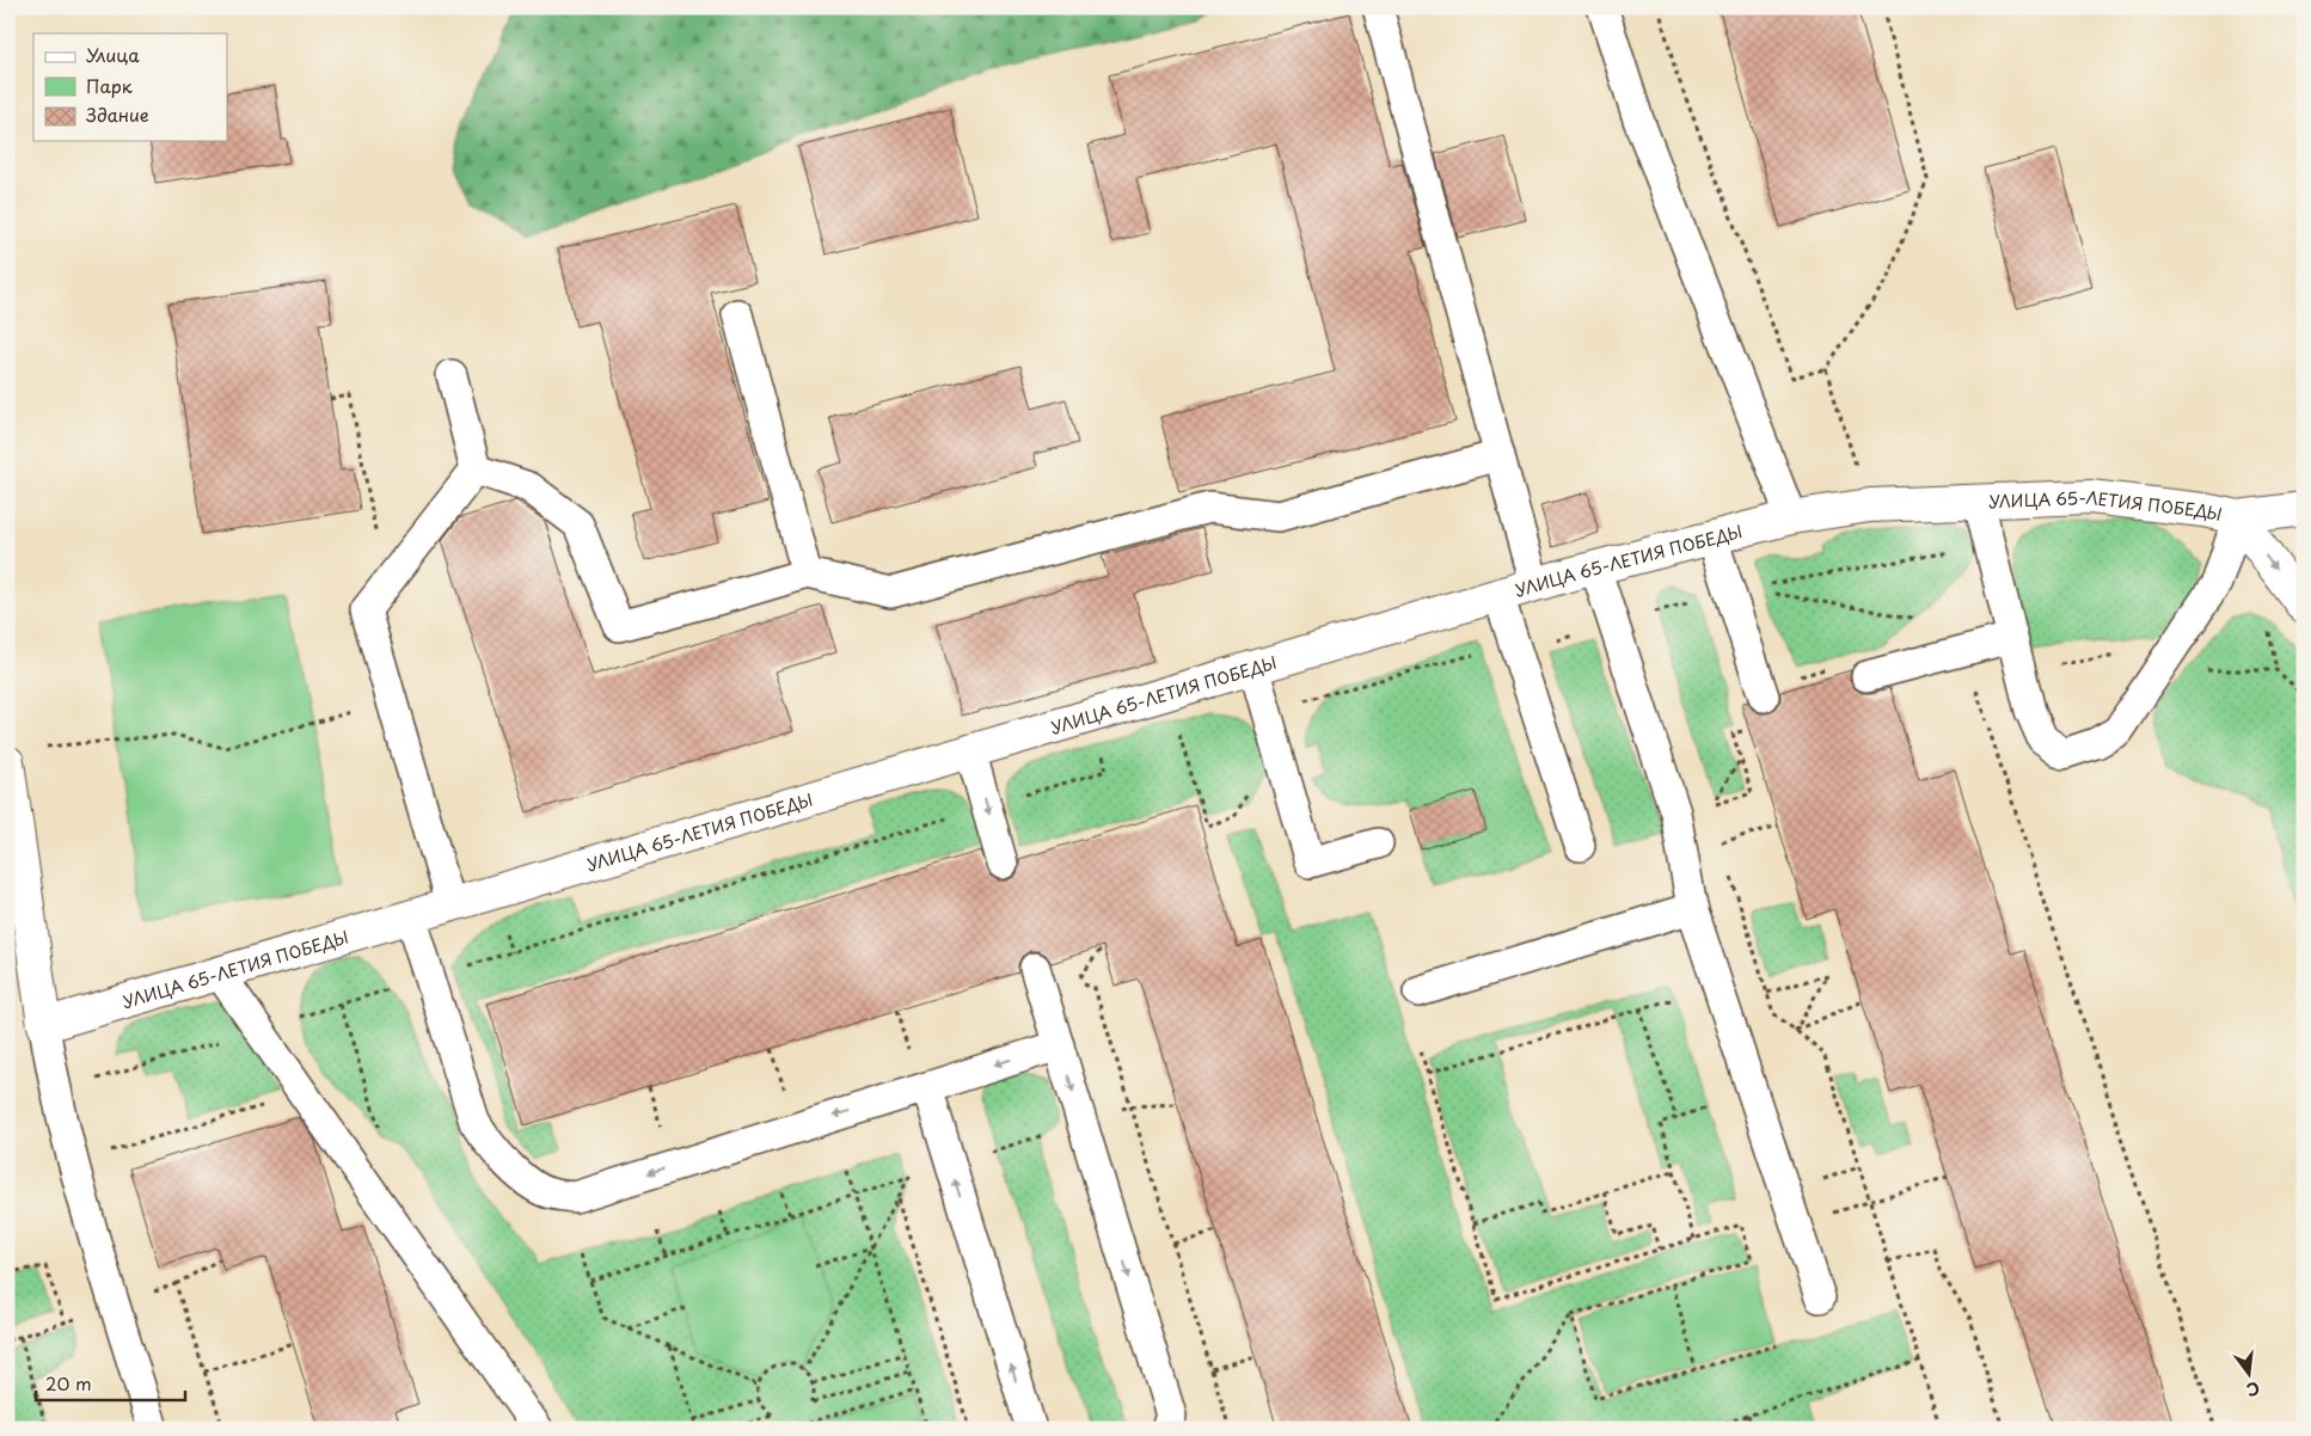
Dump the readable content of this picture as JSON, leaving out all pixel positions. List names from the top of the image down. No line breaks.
{"streets":{"street":["УЛИЦА 65-ЛЕТИЯ ПОБЕДЫ"]},"legend":["Улица","Парк","Здание"],"scale_bar":"20 m","north":"bottom"}
